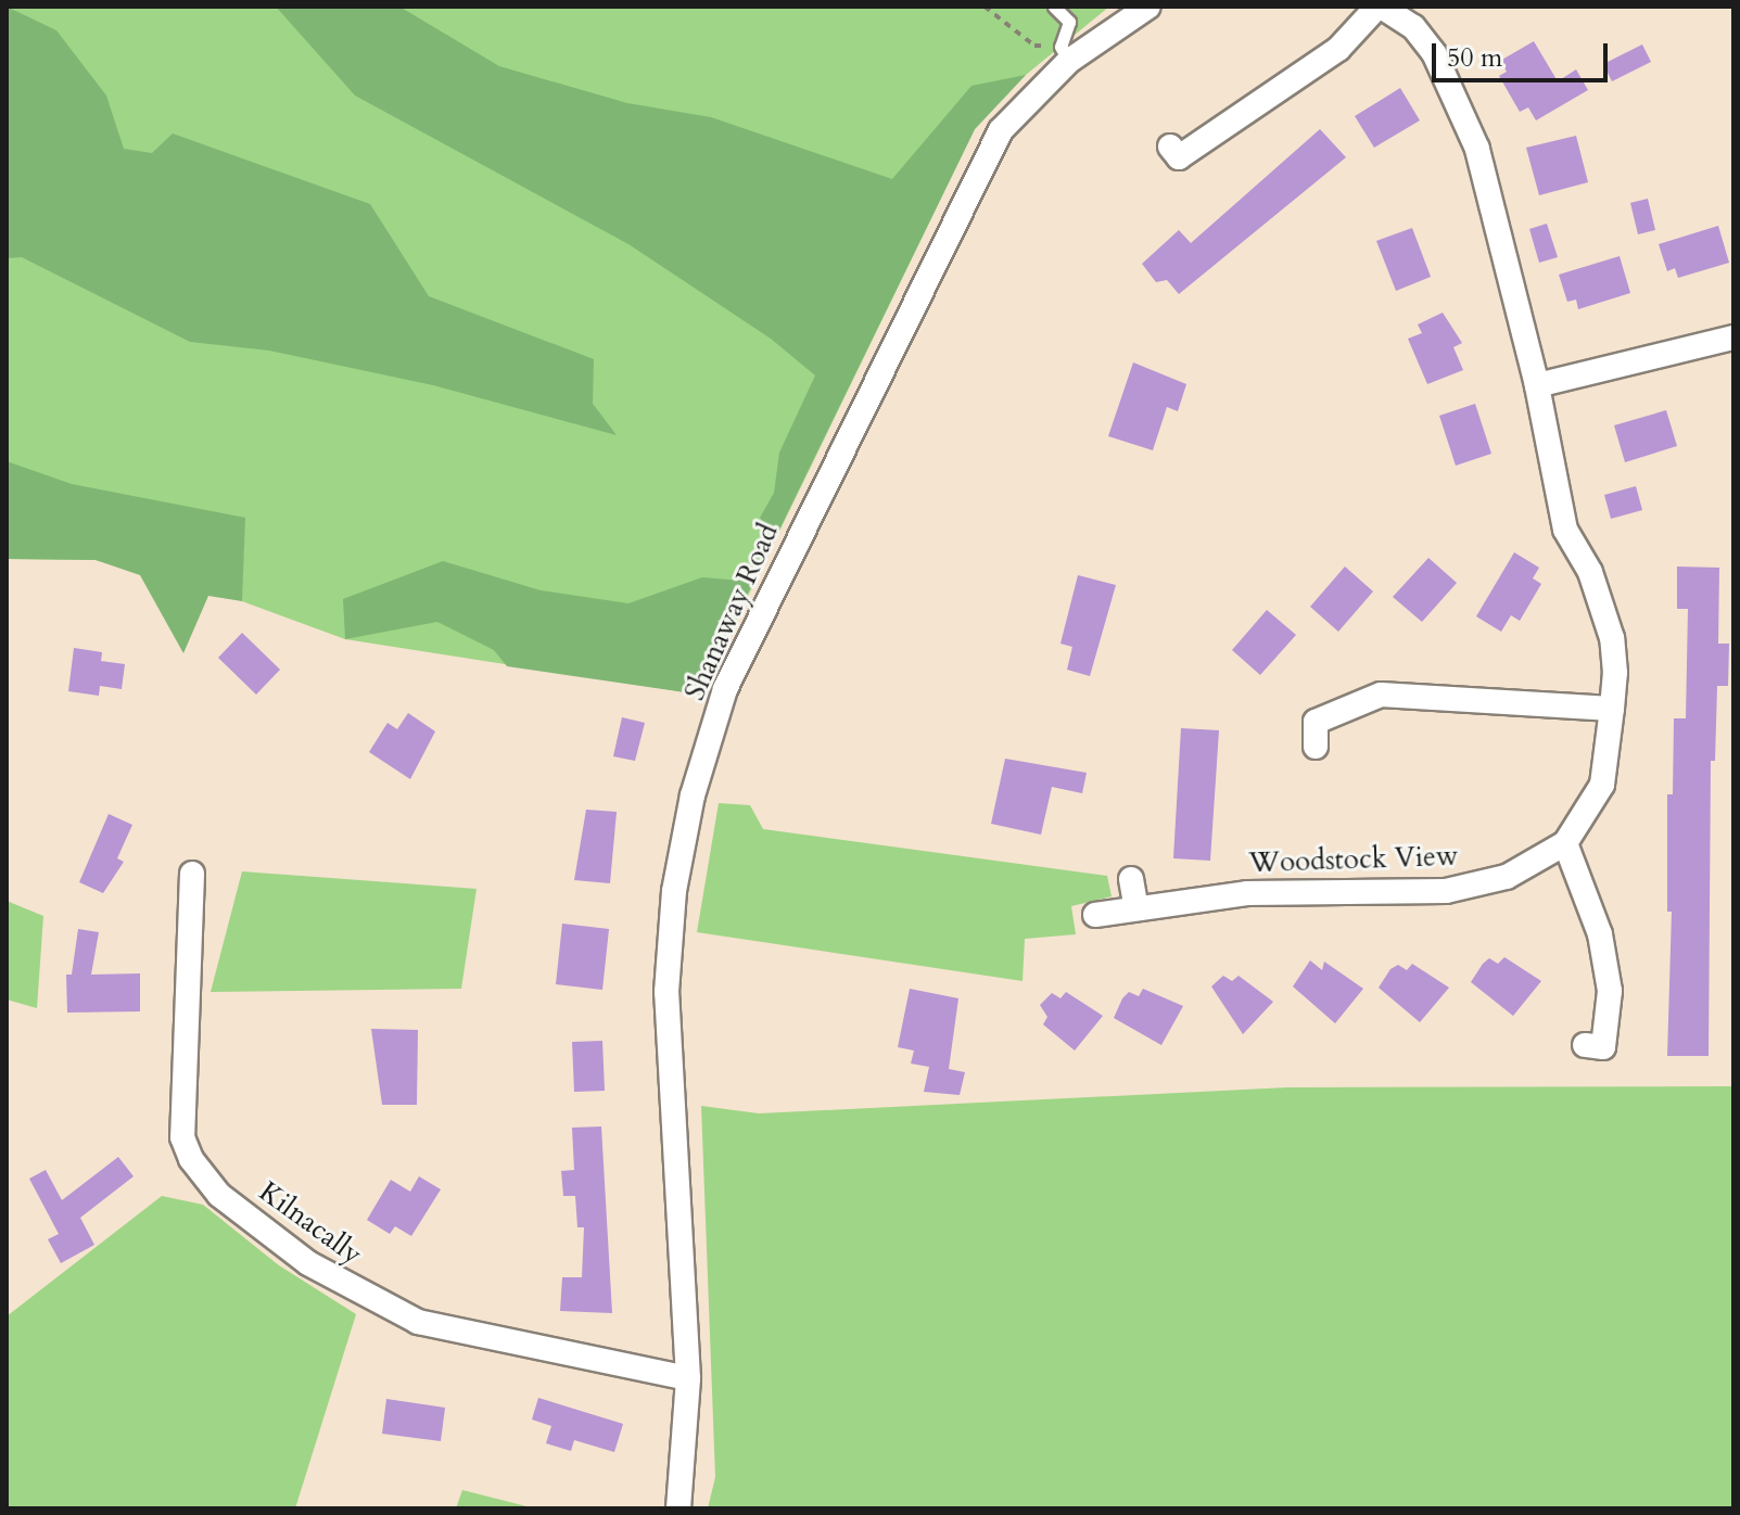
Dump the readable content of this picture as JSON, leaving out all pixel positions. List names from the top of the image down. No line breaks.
{"streets":{"street":["Shanaway Road","Woodstock View","Kilnacally"]},"crossings":[["Shanaway Road","Kilnacally"]],"scale_bar":"50 m"}
